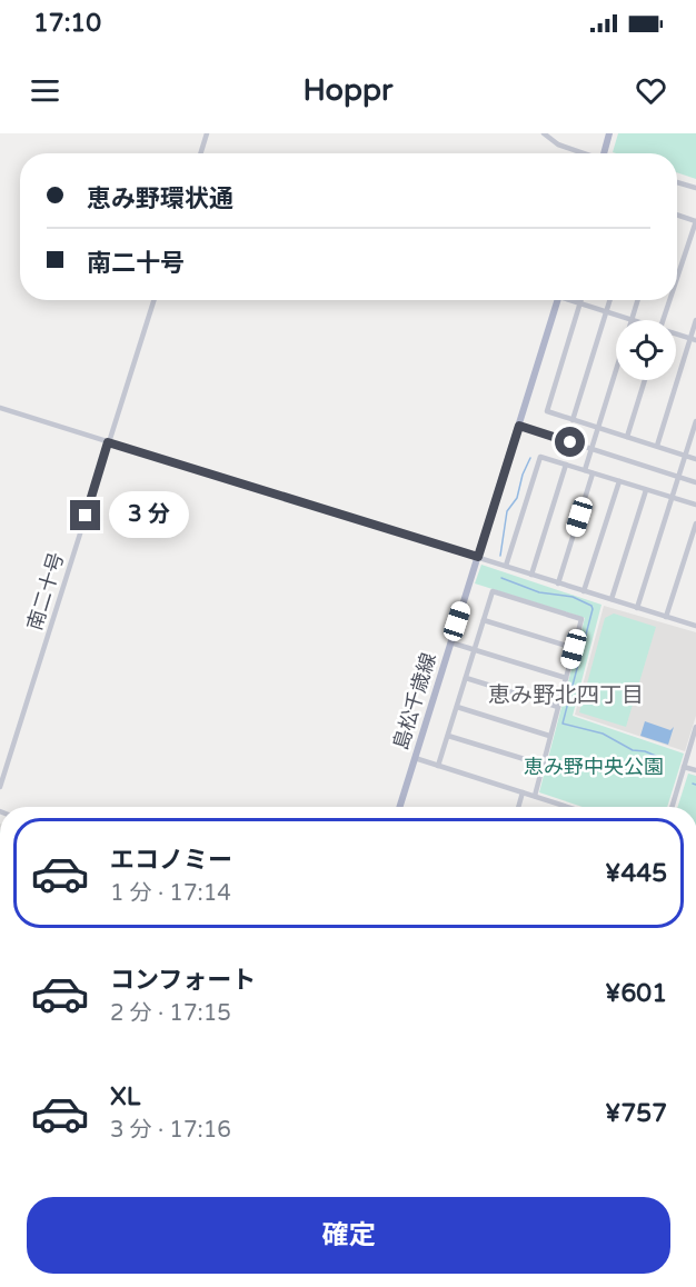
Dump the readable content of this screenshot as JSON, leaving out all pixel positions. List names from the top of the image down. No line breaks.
{"streets":{"main road":["島松千歳線"],"street":["南二十号"]},"districts":["恵み野北四丁目"],"parks":["恵み野中央公園"],"page":{"status":"17:10","header":"Hoppr","banner":["恵み野環状通","南二十号"],"bubble":"3 分","list":[{"name":"エコノミー","note":"1 分 · 17:14","value":"¥445"},{"name":"コンフォート","note":"2 分 · 17:15","value":"¥601"},{"name":"XL","note":"3 分 · 17:16","value":"¥757"}],"buttons":"確定"}}
